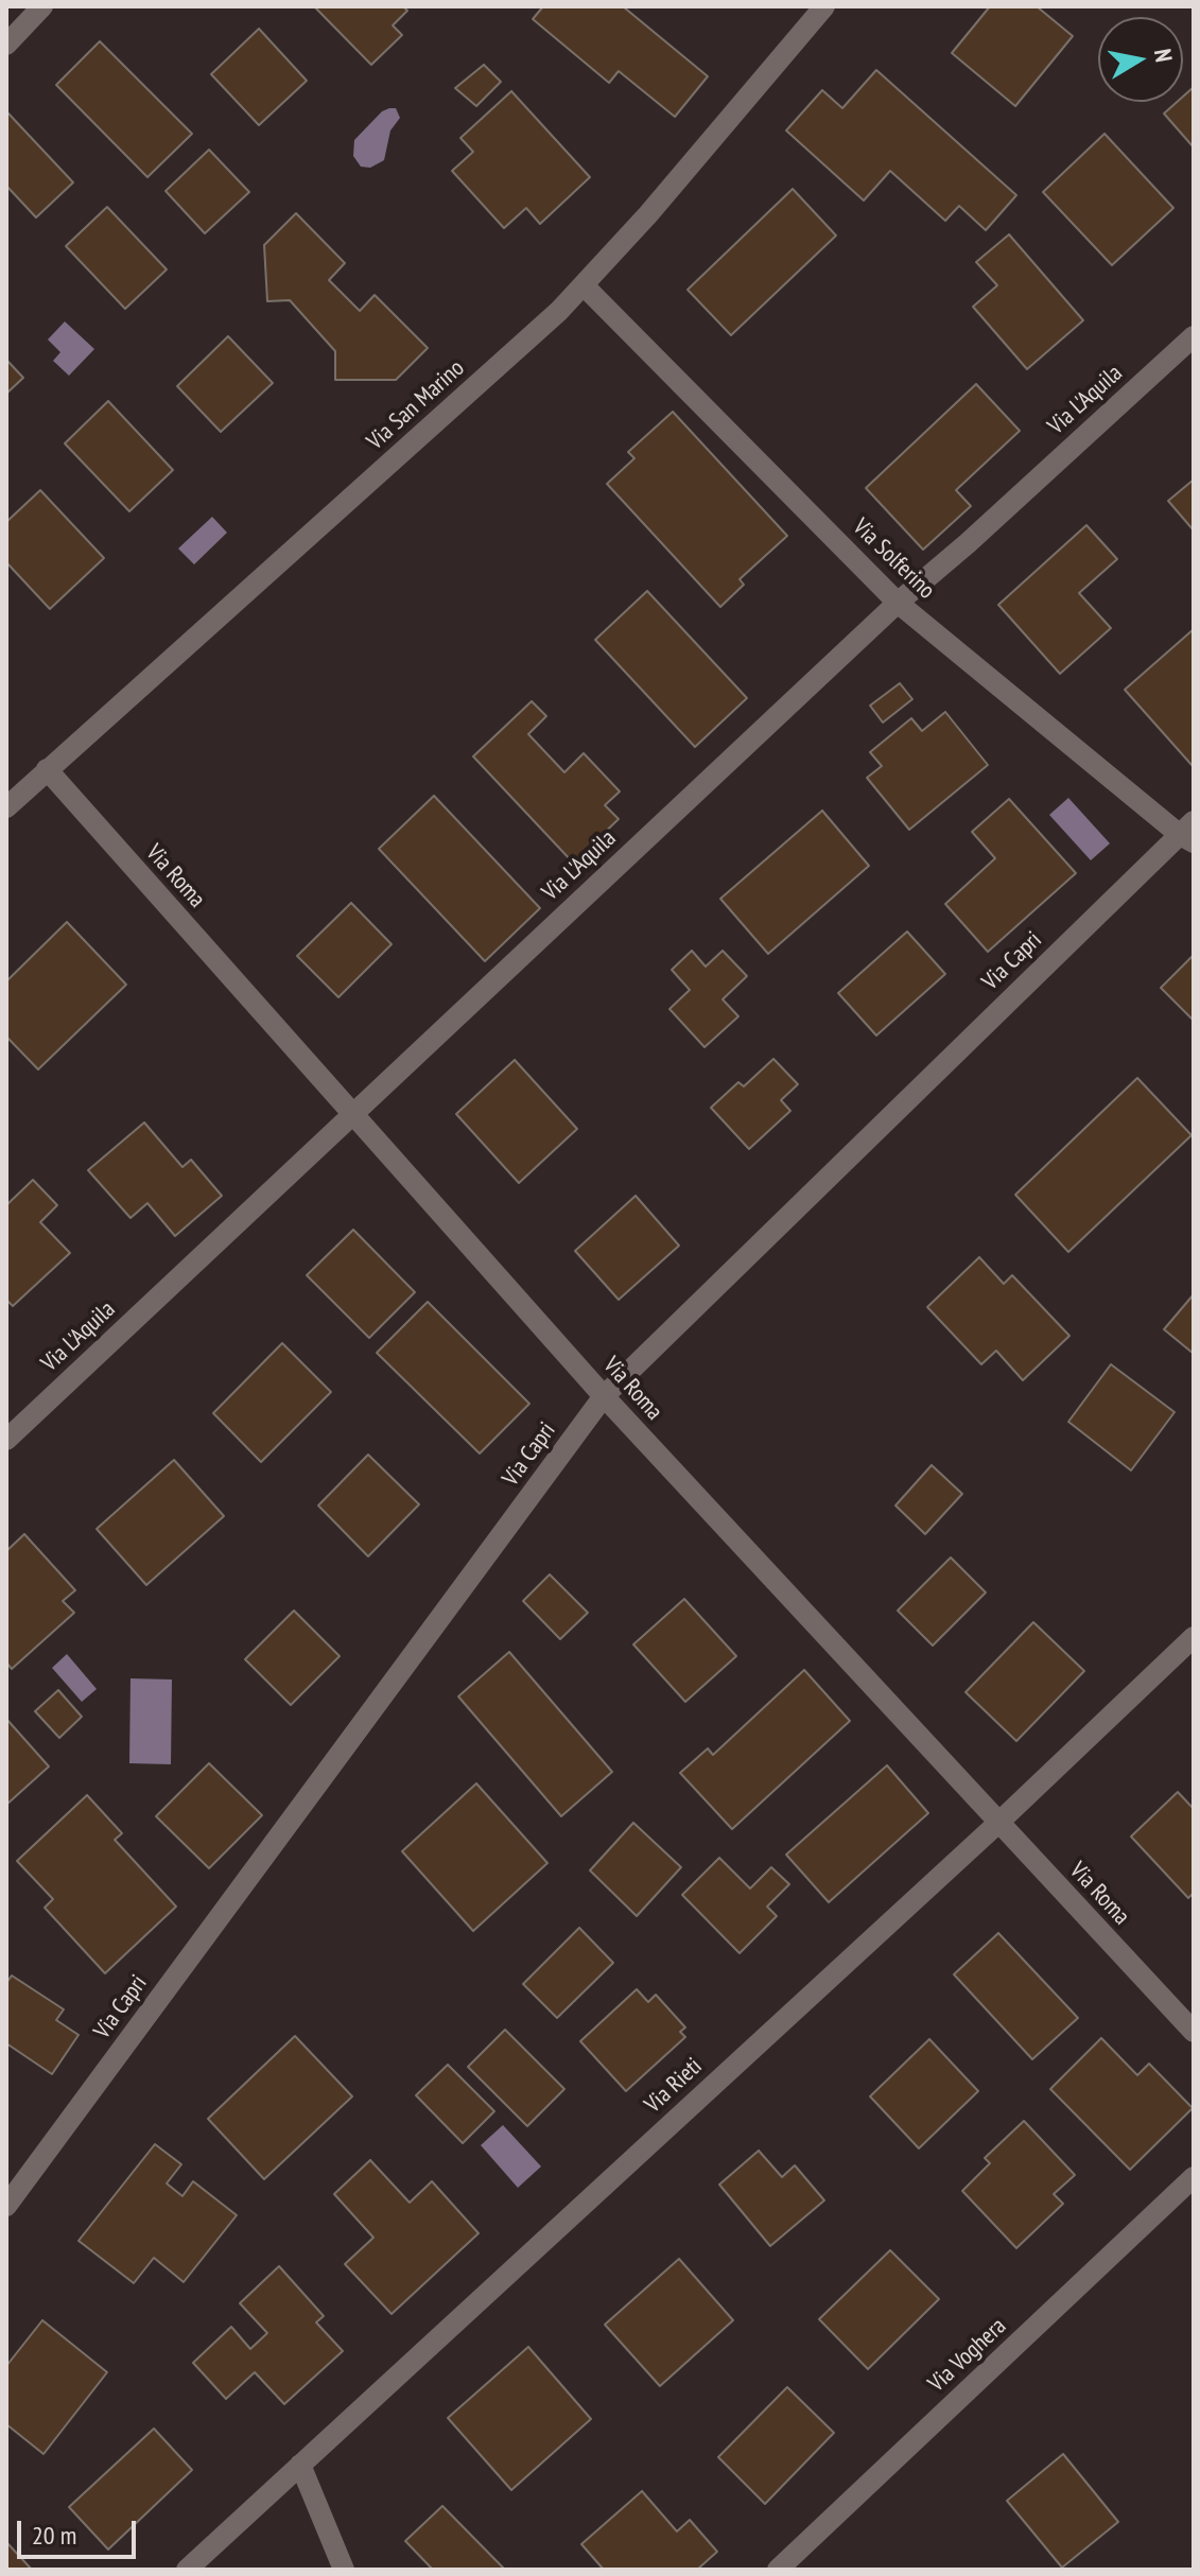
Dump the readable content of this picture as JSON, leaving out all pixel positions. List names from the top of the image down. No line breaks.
{"streets":{"street":["Via L'Aquila","Via San Marino","Via Solferino","Via Roma","Via Capri","Via Rieti","Via Voghera"]},"crossings":[["Via L'Aquila","Via Solferino"],["Via L'Aquila","Via Roma"],["Via San Marino","Via Solferino"],["Via San Marino","Via Roma"],["Via Solferino","Via Capri"],["Via Roma","Via Capri"],["Via Roma","Via Rieti"]],"scale_bar":"20 m","north":"right"}
